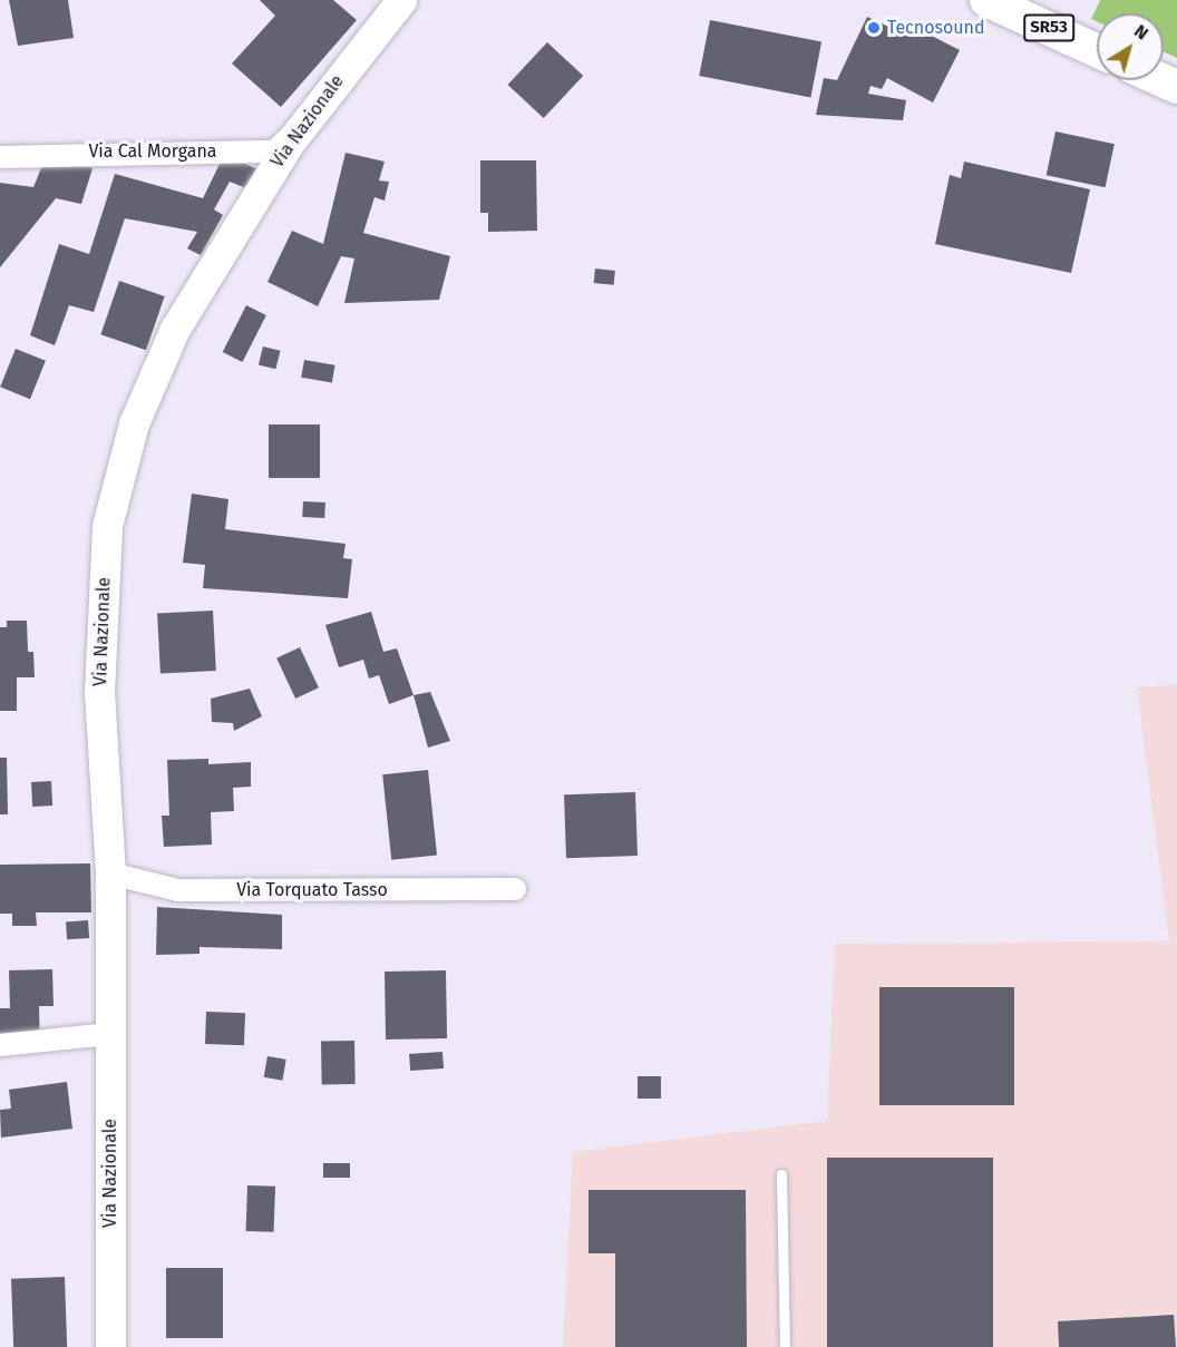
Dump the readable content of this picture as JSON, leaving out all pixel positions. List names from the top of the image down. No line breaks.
{"streets":{"main road":["SR53"],"street":["Via Nazionale","Via Cal Morgana","Via Torquato Tasso"]},"crossings":[["Via Nazionale","Via Cal Morgana"],["Via Nazionale","Via Torquato Tasso"]],"places":["Tecnosound"],"north":"top right"}
